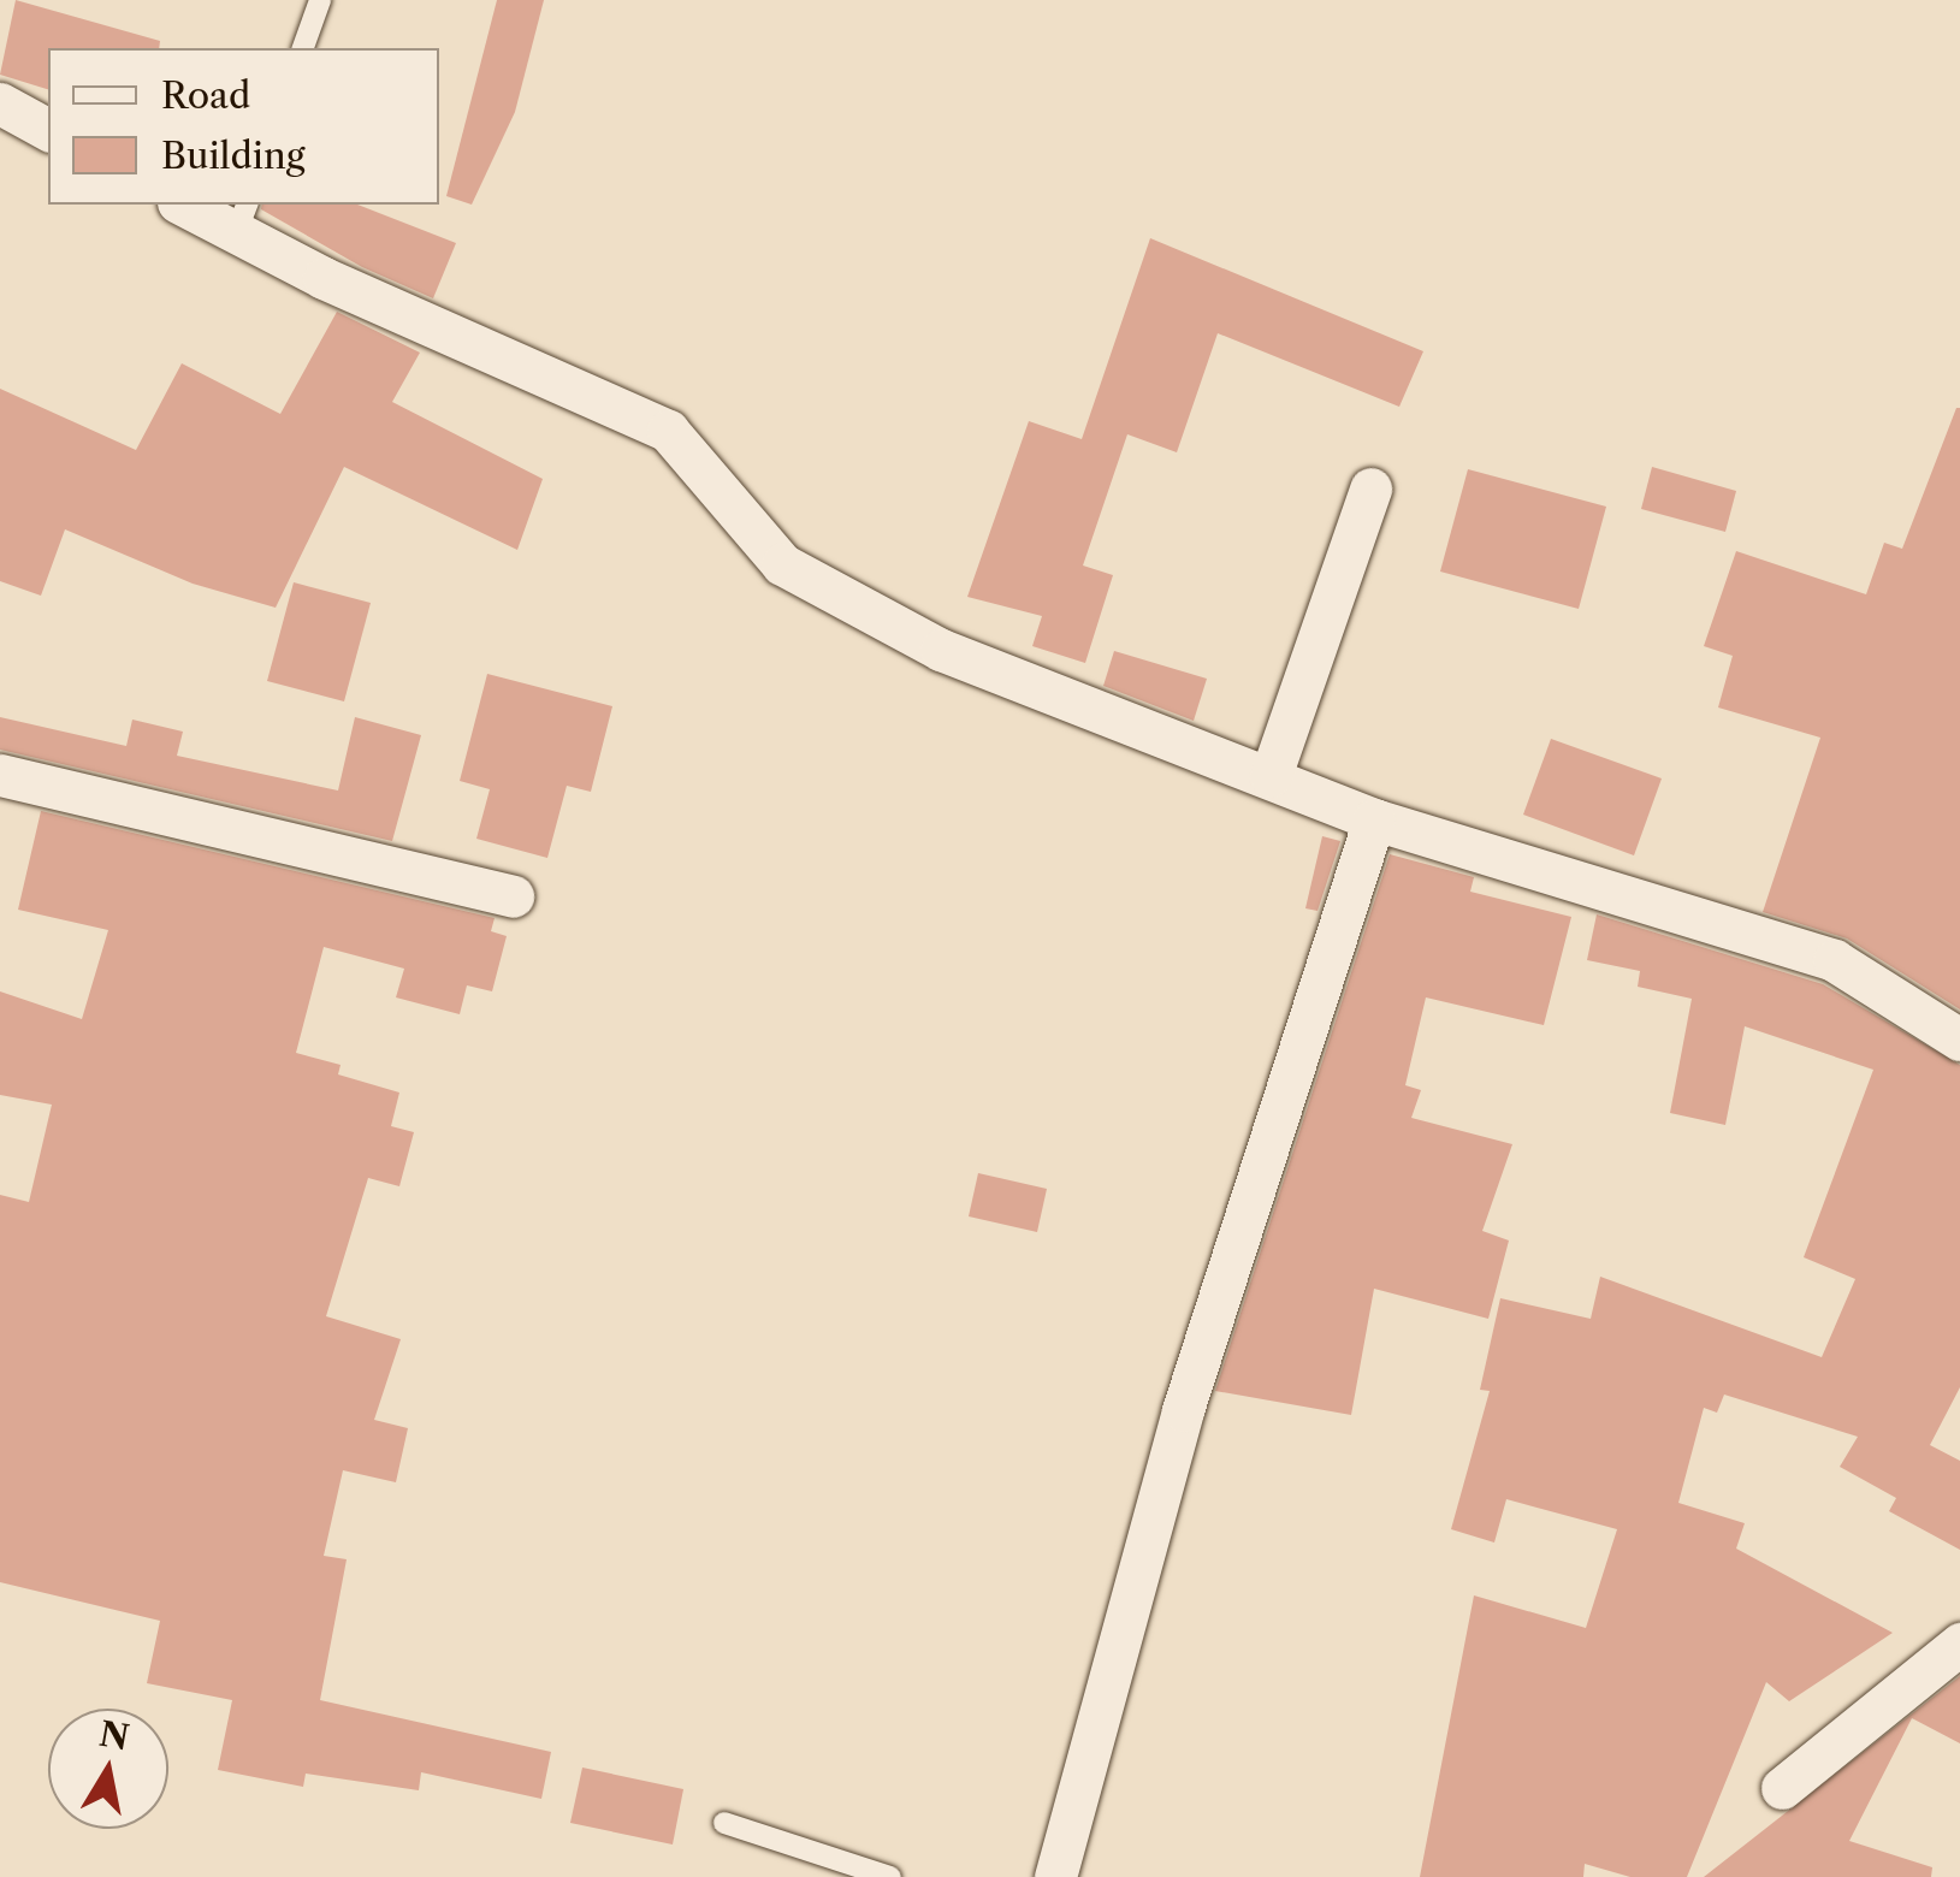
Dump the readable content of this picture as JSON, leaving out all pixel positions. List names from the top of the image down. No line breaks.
{"legend":["Road","Building"],"north":"top"}
